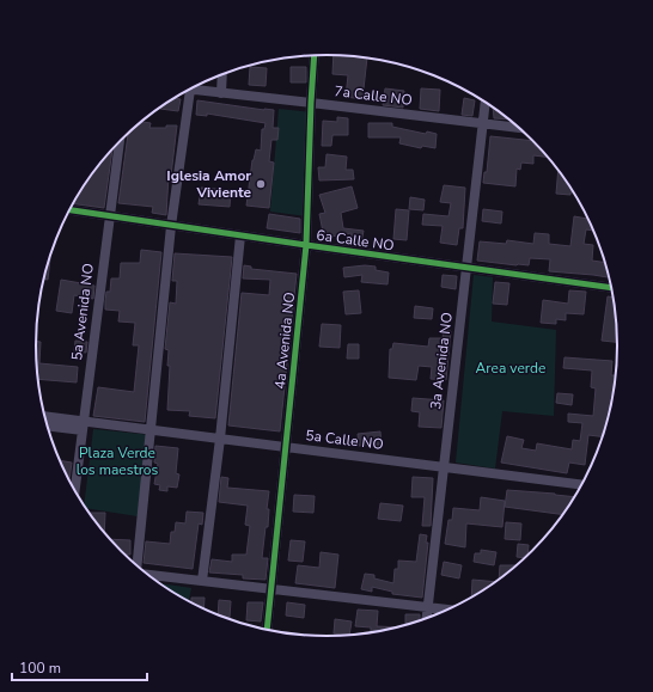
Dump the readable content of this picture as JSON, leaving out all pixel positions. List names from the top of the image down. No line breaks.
{"streets":{"street":["7a Calle NO","6a Calle NO","5a Avenida NO","4a Avenida NO","3a Avenida NO","5a Calle NO"]},"crossings":[["7a Calle NO","4a Avenida NO"],["7a Calle NO","3a Avenida NO"],["6a Calle NO","5a Avenida NO"],["6a Calle NO","4a Avenida NO"],["6a Calle NO","3a Avenida NO"],["5a Avenida NO","5a Calle NO"],["4a Avenida NO","5a Calle NO"],["3a Avenida NO","5a Calle NO"]],"parks":["Area verde","Plaza Verde los maestros"],"places":["Iglesia Amor Viviente"],"scale_bar":"100 m"}
